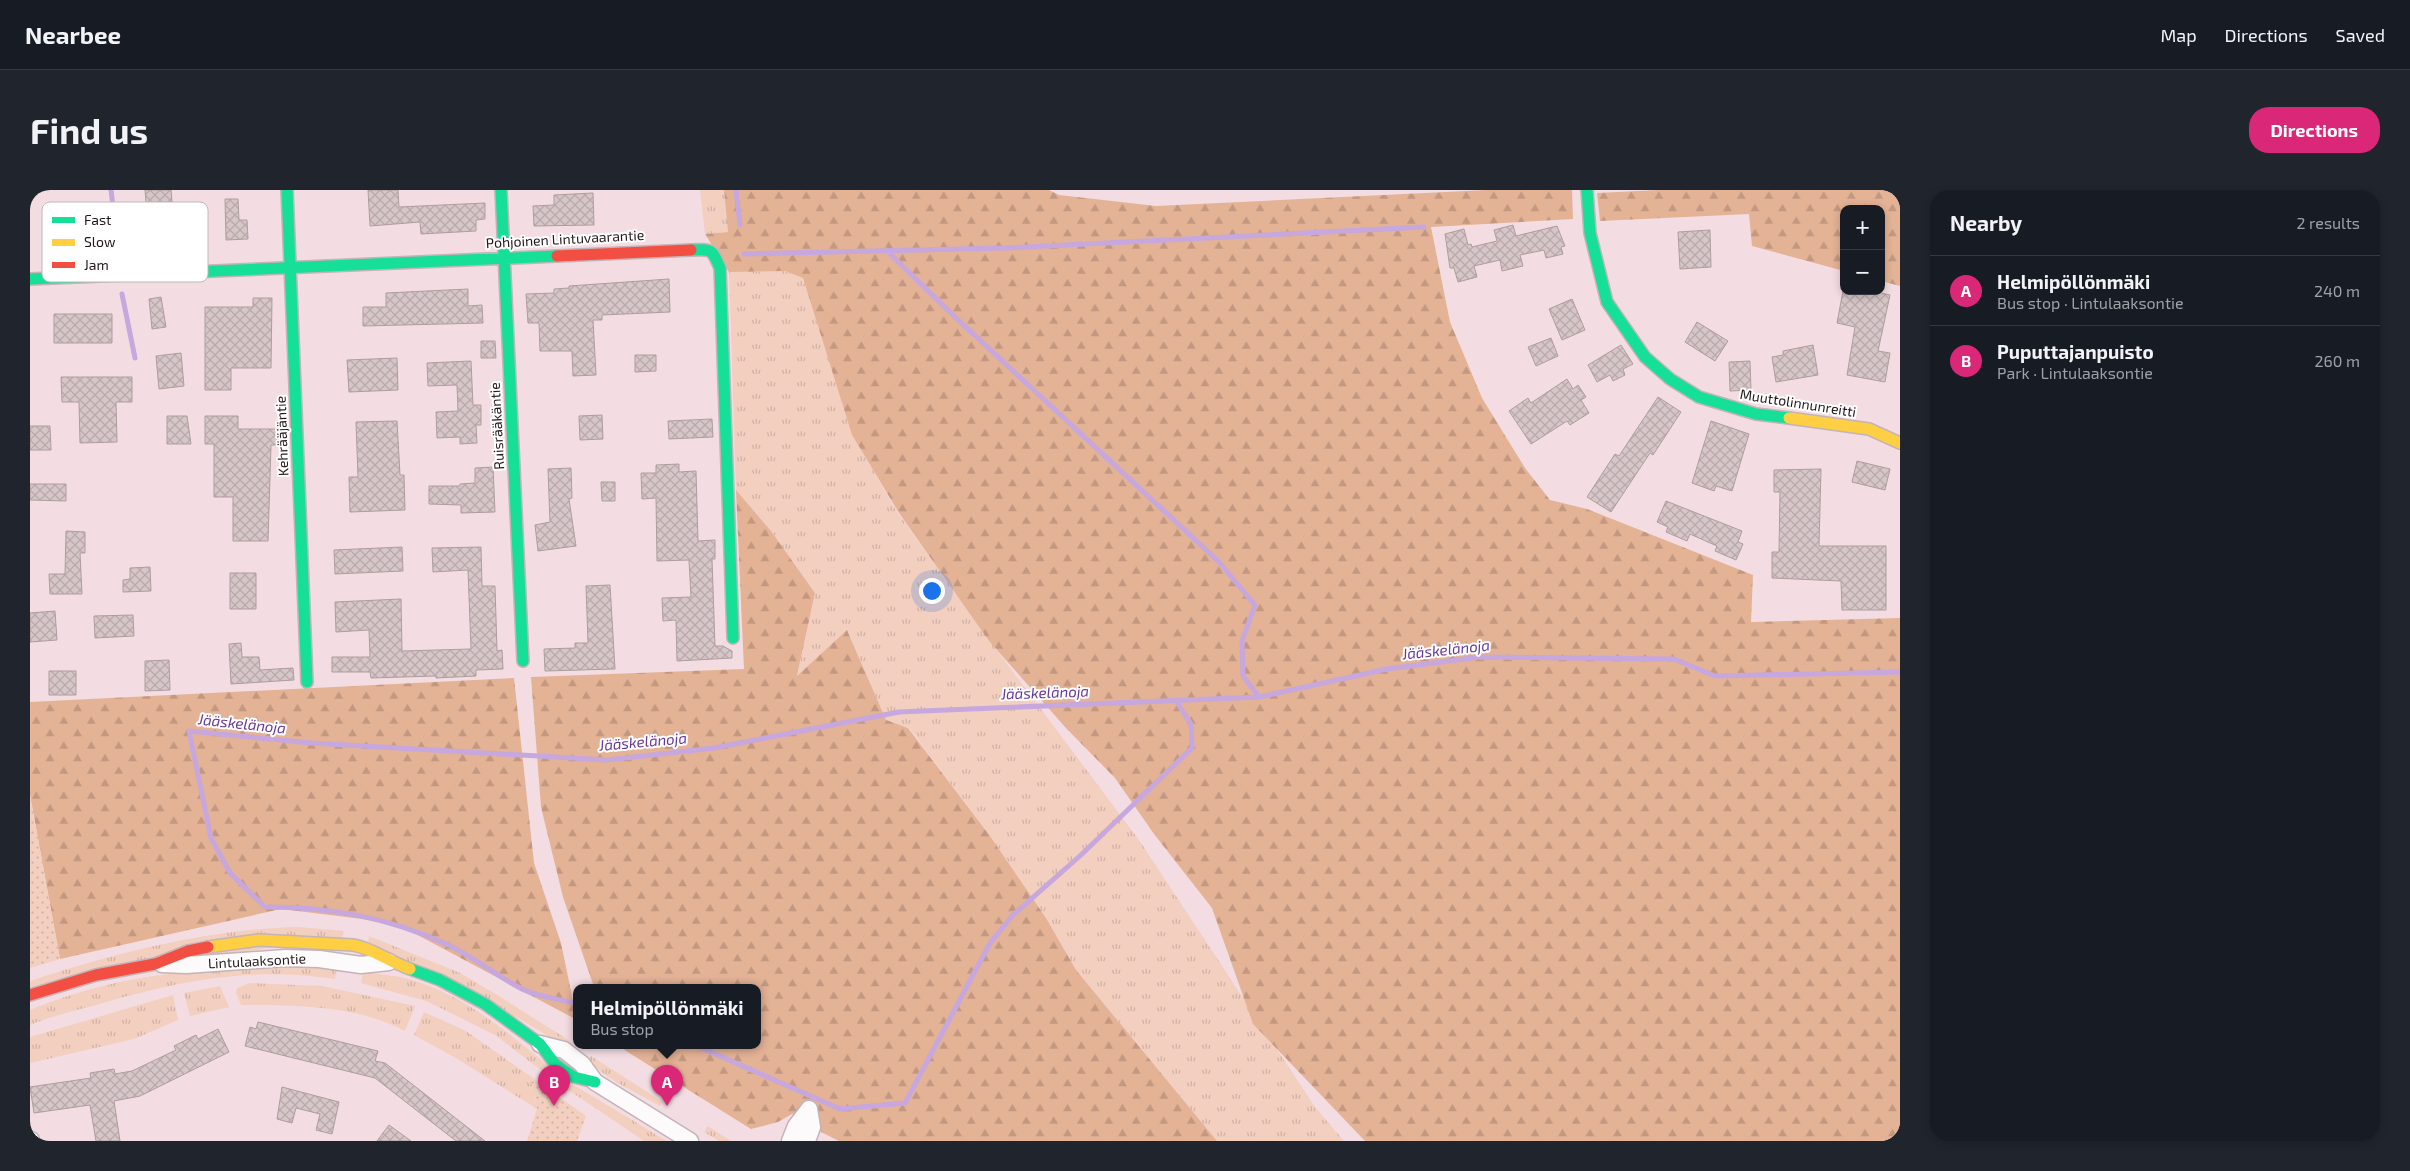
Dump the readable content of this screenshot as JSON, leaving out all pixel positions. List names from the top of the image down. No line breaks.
{"streets":{"street":["Pohjoinen Lintuvaarantie","Muuttolinnunreitti","Ruisrääkäntie","Kehrääjäntie","Lintulaaksontie"]},"crossings":[["Pohjoinen Lintuvaarantie","Ruisrääkäntie"],["Pohjoinen Lintuvaarantie","Kehrääjäntie"]],"water":["Jääskelänoja"],"legend":["Fast","Slow","Jam"],"page":{"header":"Nearbee","nav":["Map","Directions","Saved"],"buttons":"Directions","title":"Find us","heading":["Nearby","2 results"],"map_buttons":["+","−"],"list":[{"mark":"A","name":"Helmipöllönmäki","note":"Bus stop · Lintulaaksontie","value":"240 m"},{"mark":"B","name":"Puputtajanpuisto","note":"Park · Lintulaaksontie","value":"260 m"}],"popup":["Helmipöllönmäki","Bus stop"],"pins":["A","B"]}}
